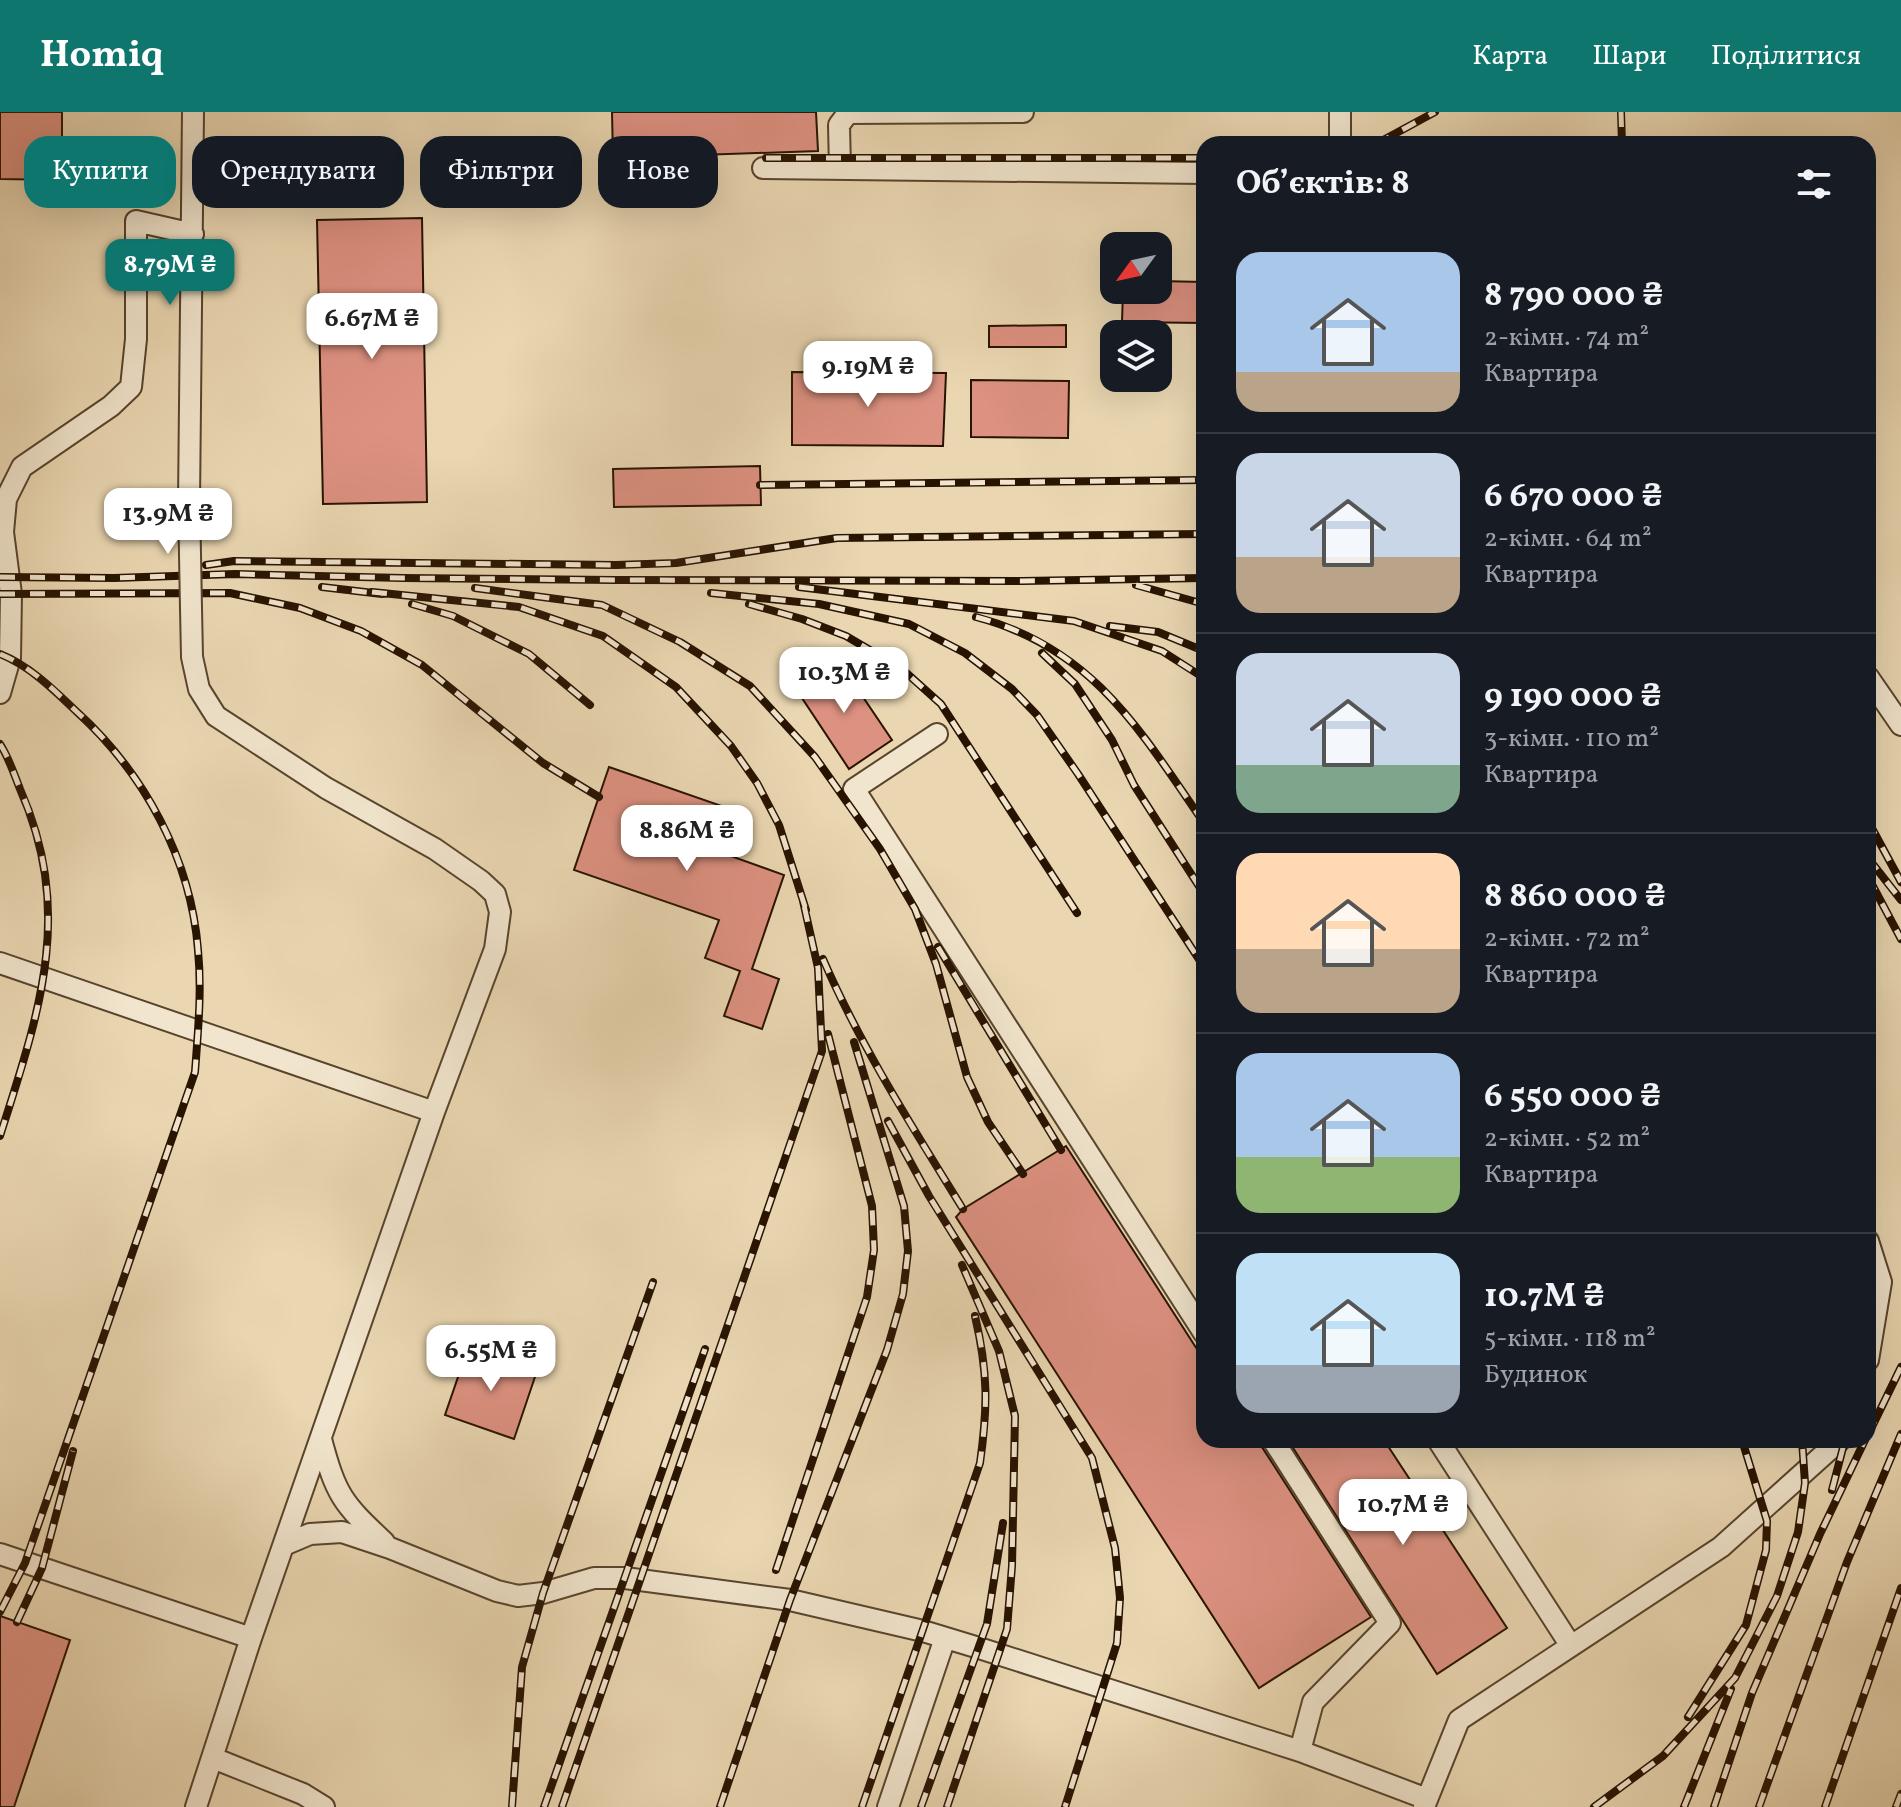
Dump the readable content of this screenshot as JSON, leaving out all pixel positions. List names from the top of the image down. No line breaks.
{"north":"bottom left","page":{"header":"Homiq","nav":["Карта","Шари","Поділитися"],"chip":["Купити","Орендувати","Фільтри","Нове"],"heading":"Об’єктів: 8","list":[{"name":"8 790 000 ₴","note":"2-кімн. · 74 m² · Квартира"},{"name":"6 670 000 ₴","note":"2-кімн. · 64 m² · Квартира"},{"name":"9 190 000 ₴","note":"3-кімн. · 110 m² · Квартира"},{"name":"8 860 000 ₴","note":"2-кімн. · 72 m² · Квартира"},{"name":"6 550 000 ₴","note":"2-кімн. · 52 m² · Квартира"},{"name":"10.7M ₴","note":"5-кімн. · 118 m² · Будинок"}],"price":["8.79M ₴","6.67M ₴","9.19M ₴","13.9M ₴","10.3M ₴","8.86M ₴","6.55M ₴","10.7M ₴"]}}
